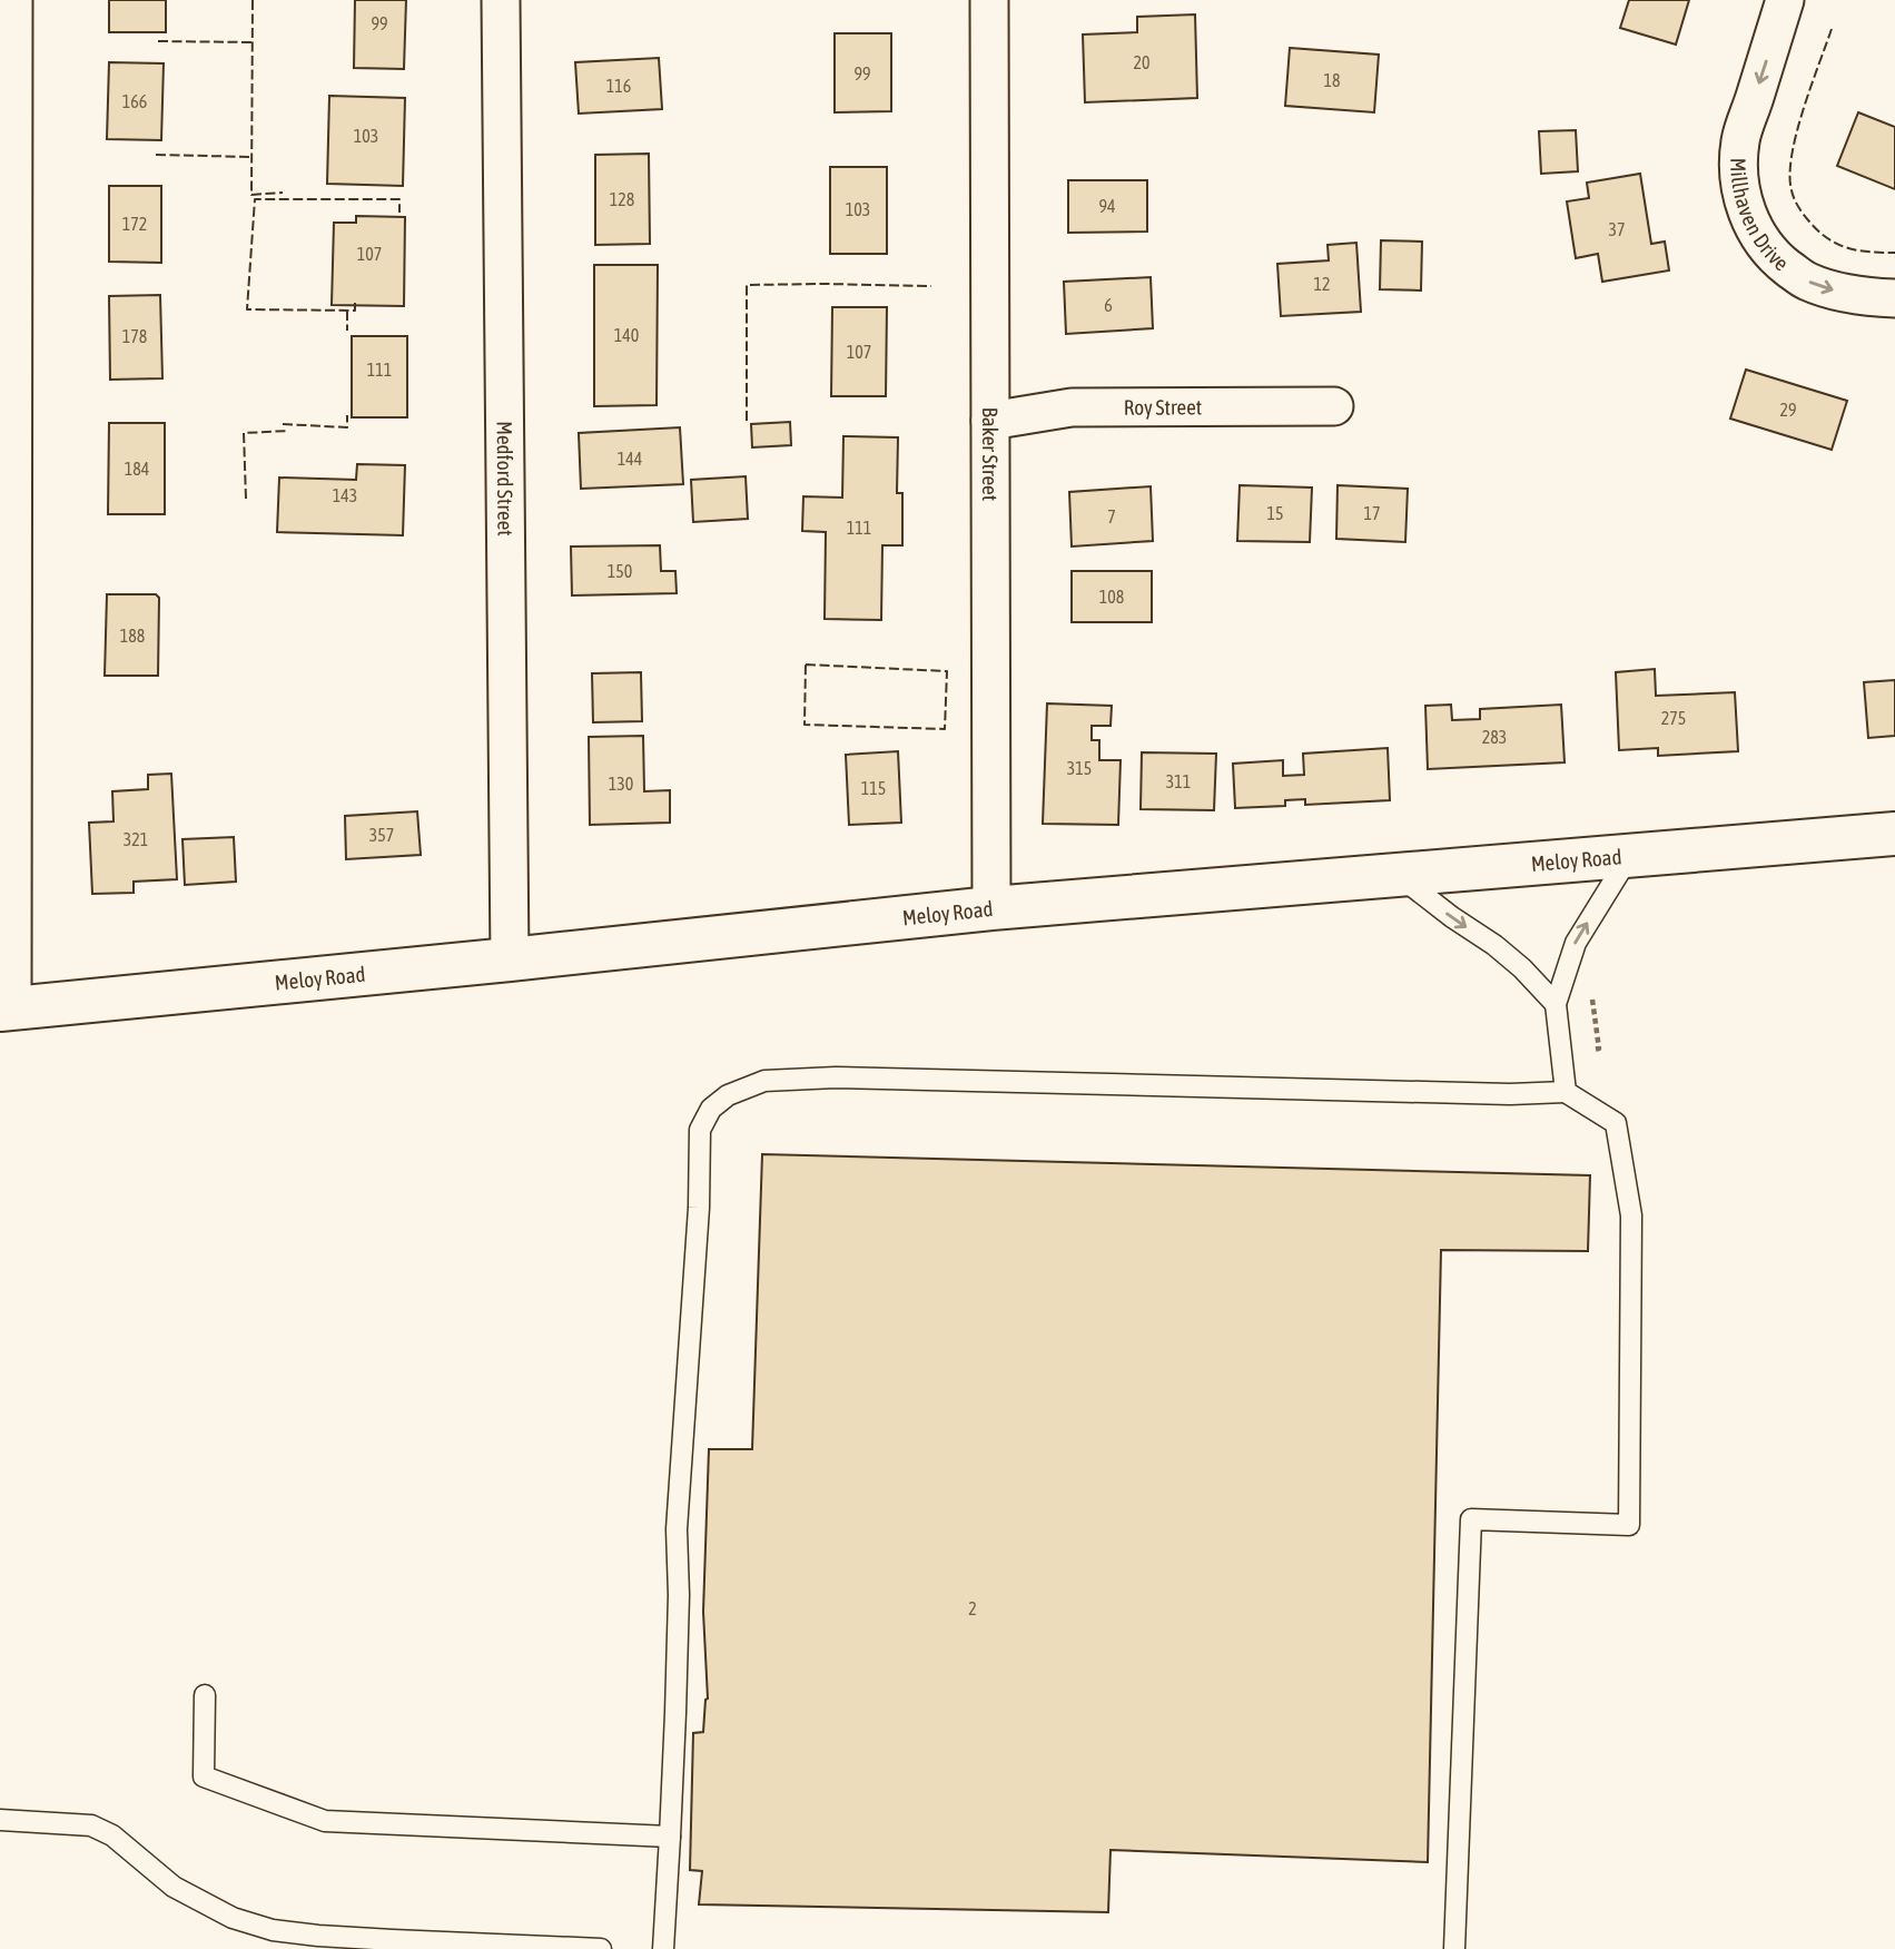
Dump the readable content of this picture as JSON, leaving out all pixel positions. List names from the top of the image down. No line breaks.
{"streets":{"main road":["Meloy Road"],"street":["Millhaven Drive","Roy Street","Baker Street","Medford Street"]},"crossings":[["Roy Street","Baker Street"],["Baker Street","Meloy Road"],["Medford Street","Meloy Road"]],"house_numbers":["99","20","99","18","116","166","103","128","94","103","172","37","107","12","6","140","178","107","111","29","144","184","143","15","17","7","111","150","108","188","275","283","315","311","130","115","357","321","2"]}
